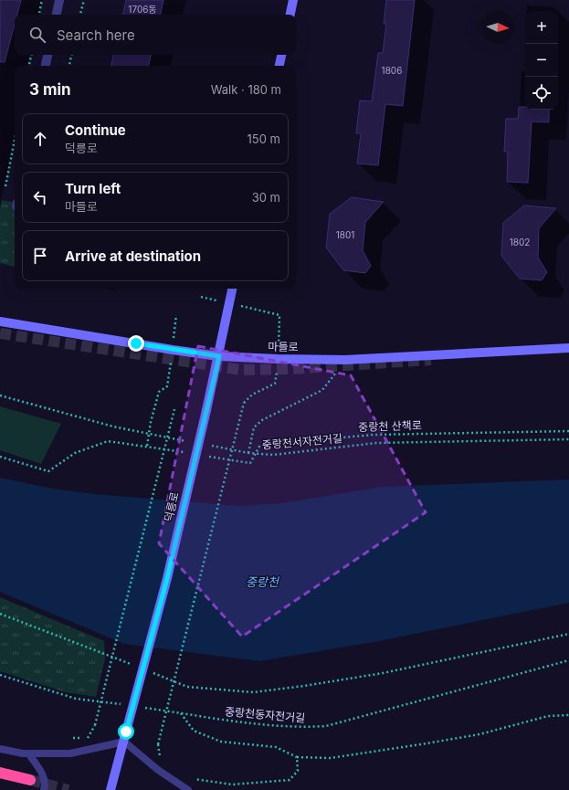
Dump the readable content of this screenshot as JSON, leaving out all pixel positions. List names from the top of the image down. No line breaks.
{"streets":{"main road":["마들로","덕릉로"],"path":["중랑천 산책로","중랑천서자전거길","중랑천동자전거길"]},"crossings":[["마들로","덕릉로"],["중랑천 산책로","중랑천서자전거길"]],"water":["중랑천"],"house_numbers":["1706동","1806","1801","1802"],"north":"right","page":{"map_buttons":["+","−"],"search":"Search here","heading":["3 min","Walk · 180 m"],"list":[["Continue","덕릉로","150 m"],["Turn left","마들로","30 m"],"Arrive at destination"]}}
